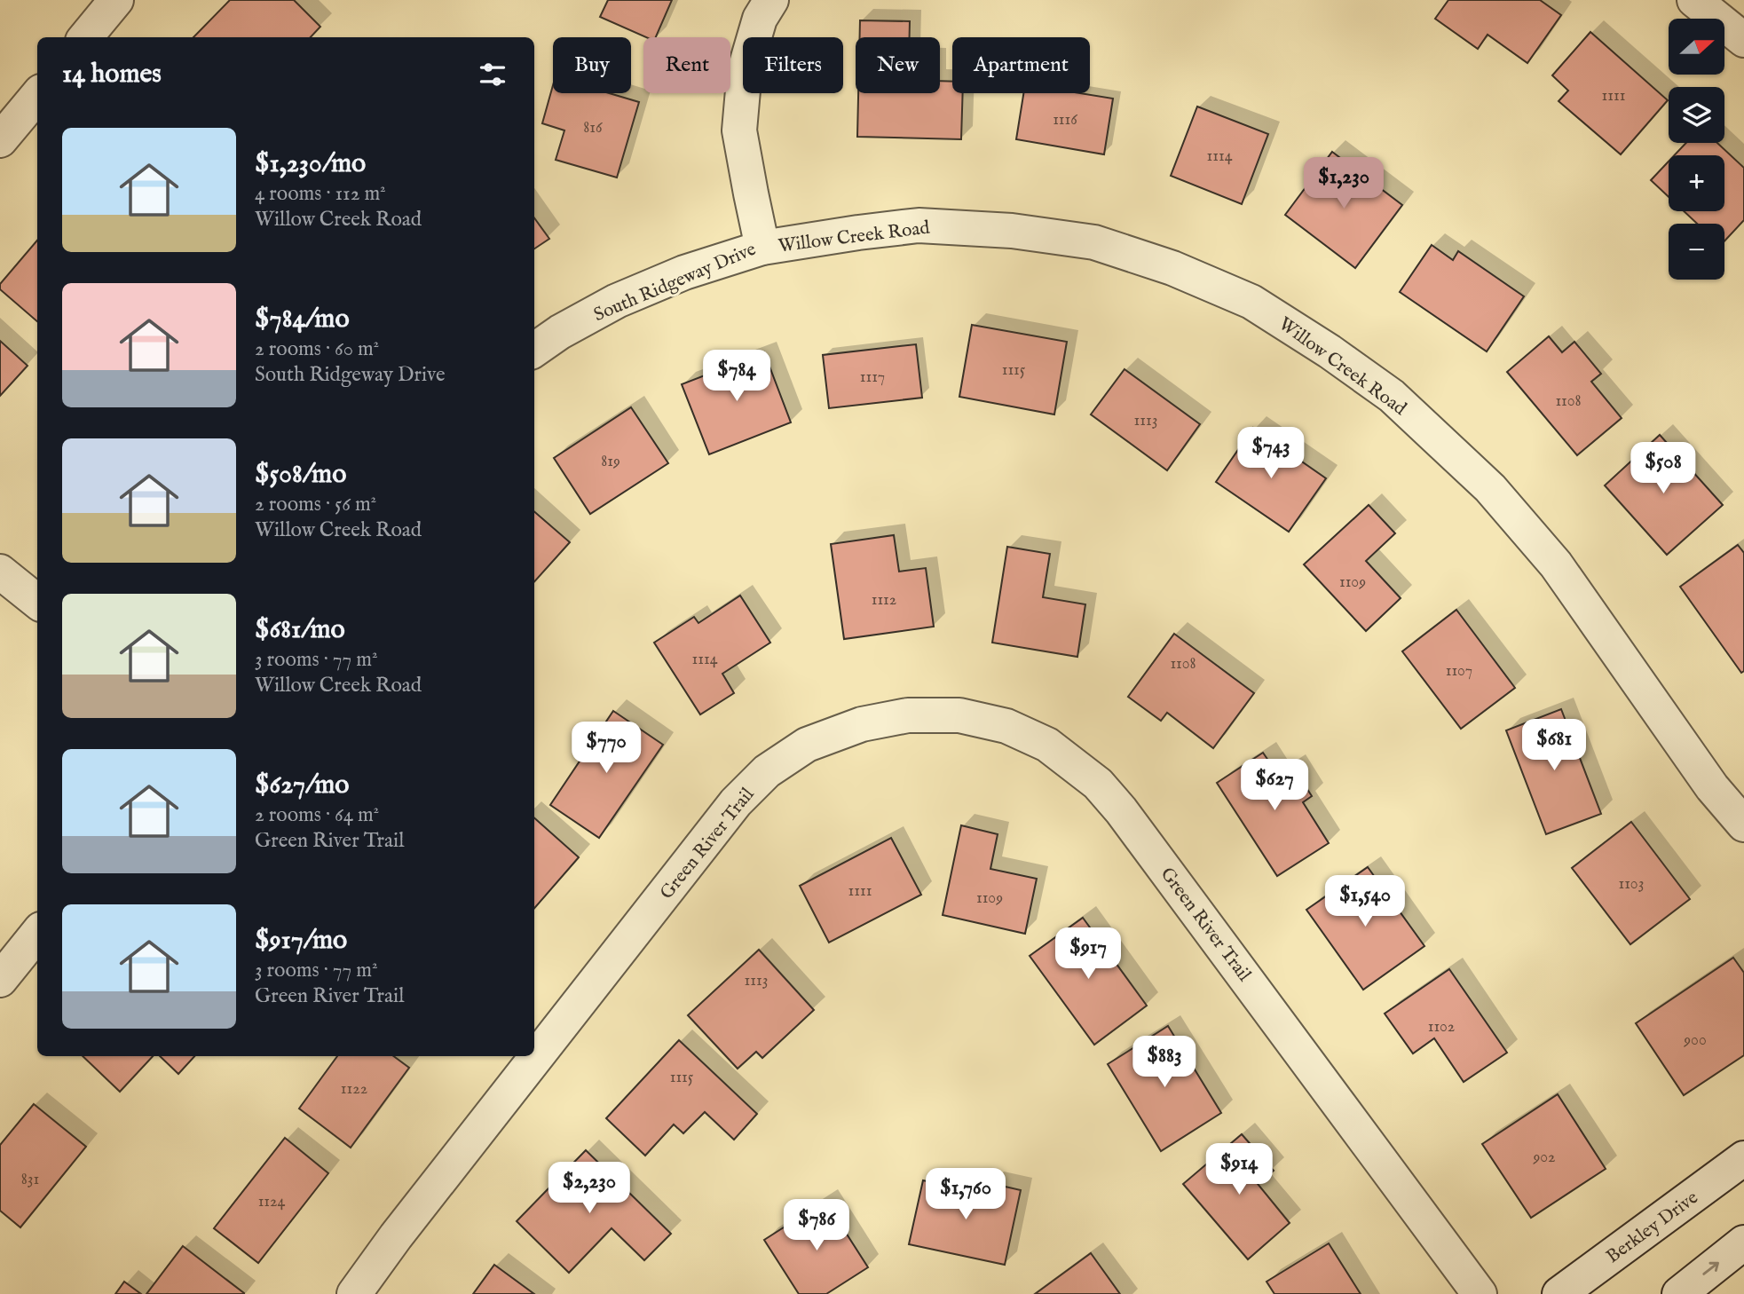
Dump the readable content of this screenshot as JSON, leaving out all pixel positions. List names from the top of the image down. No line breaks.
{"streets":{"street":["Willow Creek Road","South Ridgeway Drive","Green River Trail","Berkley Drive"]},"crossings":[["Willow Creek Road","South Ridgeway Drive"]],"house_numbers":["1111","1116","816","1114","1115","1117","1108","1113","819","1109","1112","1114","1108","1107","1103","1111","1109","1113","1102","900","1115","1122","902","831","1124"],"north":"right","page":{"map_buttons":["+","−"],"chip":["Buy","Rent","Filters","New","Apartment"],"heading":"14 homes","list":[{"name":"$1,230/mo","note":"4 rooms · 112 m² · Willow Creek Road"},{"name":"$784/mo","note":"2 rooms · 60 m² · South Ridgeway Drive"},{"name":"$508/mo","note":"2 rooms · 56 m² · Willow Creek Road"},{"name":"$681/mo","note":"3 rooms · 77 m² · Willow Creek Road"},{"name":"$627/mo","note":"2 rooms · 64 m² · Green River Trail"},{"name":"$917/mo","note":"3 rooms · 77 m² · Green River Trail"}],"price":["$1,230","$784","$743","$508","$681","$770","$627","$1,540","$917","$883","$914","$2,230","$1,760","$786"]}}
